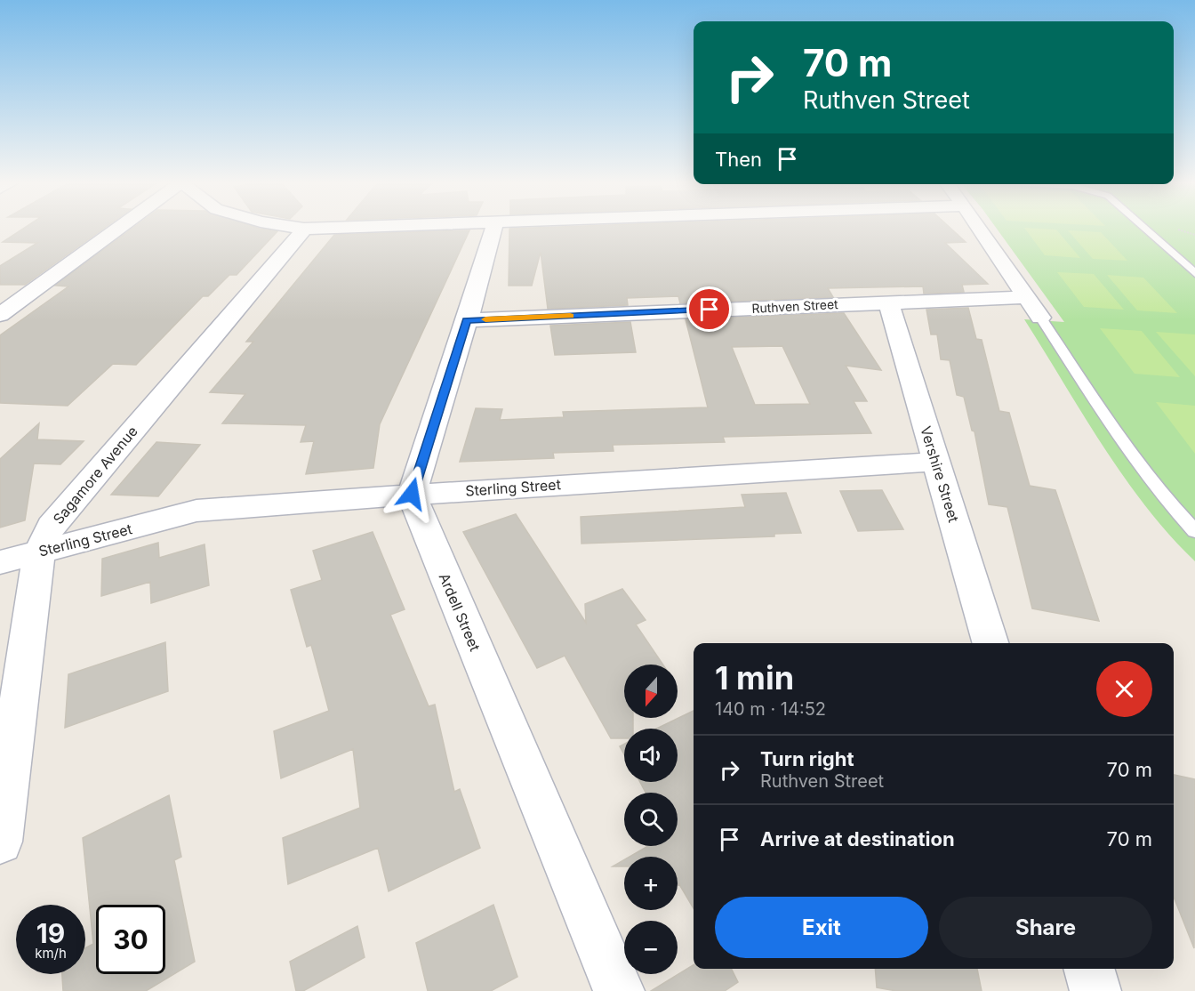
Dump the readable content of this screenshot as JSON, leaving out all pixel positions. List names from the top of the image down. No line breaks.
{"streets":{"street":["Ruthven Street","Vershire Street","Sagamore Avenue","Sterling Street","Ardell Street"]},"crossings":[["Ruthven Street","Vershire Street"],["Vershire Street","Sterling Street"],["Sagamore Avenue","Sterling Street"],["Sterling Street","Ardell Street"]],"north":"bottom","page":{"turn":["70 m","Ruthven Street"],"then":"Then","heading":["1 min","140 m · 14:52"],"map_buttons":["+","−"],"list":[{"name":"Turn right","note":"Ruthven Street","value":"70 m"},{"name":"Arrive at destination","value":"70 m"}],"buttons":["Exit","Share"],"speed":"19 km/h","limit":"30"}}
